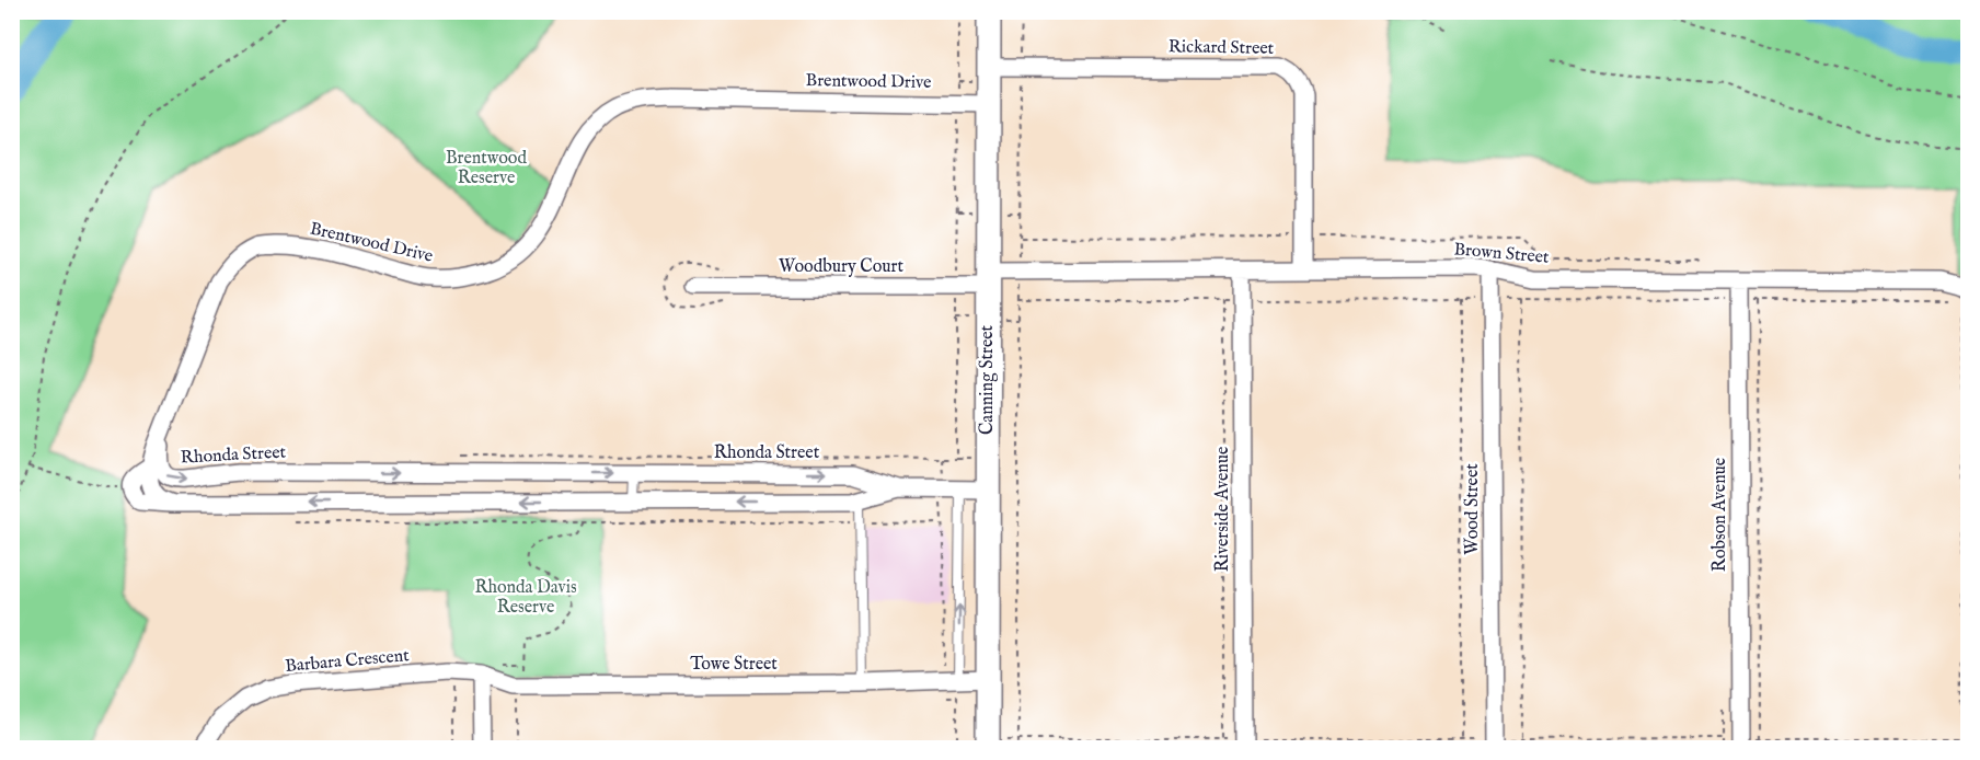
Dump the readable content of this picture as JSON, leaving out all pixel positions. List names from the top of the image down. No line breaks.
{"streets":{"street":["Rickard Street","Brentwood Drive","Brown Street","Woodbury Court","Canning Street","Rhonda Street","Riverside Avenue","Wood Street","Robson Avenue","Barbara Crescent","Towe Street"]},"crossings":[["Rickard Street","Brentwood Drive"],["Rickard Street","Brown Street"],["Rickard Street","Canning Street"],["Brentwood Drive","Canning Street"],["Brentwood Drive","Rhonda Street"],["Brown Street","Woodbury Court"],["Brown Street","Canning Street"],["Brown Street","Riverside Avenue"],["Brown Street","Wood Street"],["Brown Street","Robson Avenue"],["Woodbury Court","Canning Street"],["Canning Street","Rhonda Street"],["Canning Street","Towe Street"],["Barbara Crescent","Towe Street"]],"parks":["Brentwood Reserve","Rhonda Davis Reserve"]}
